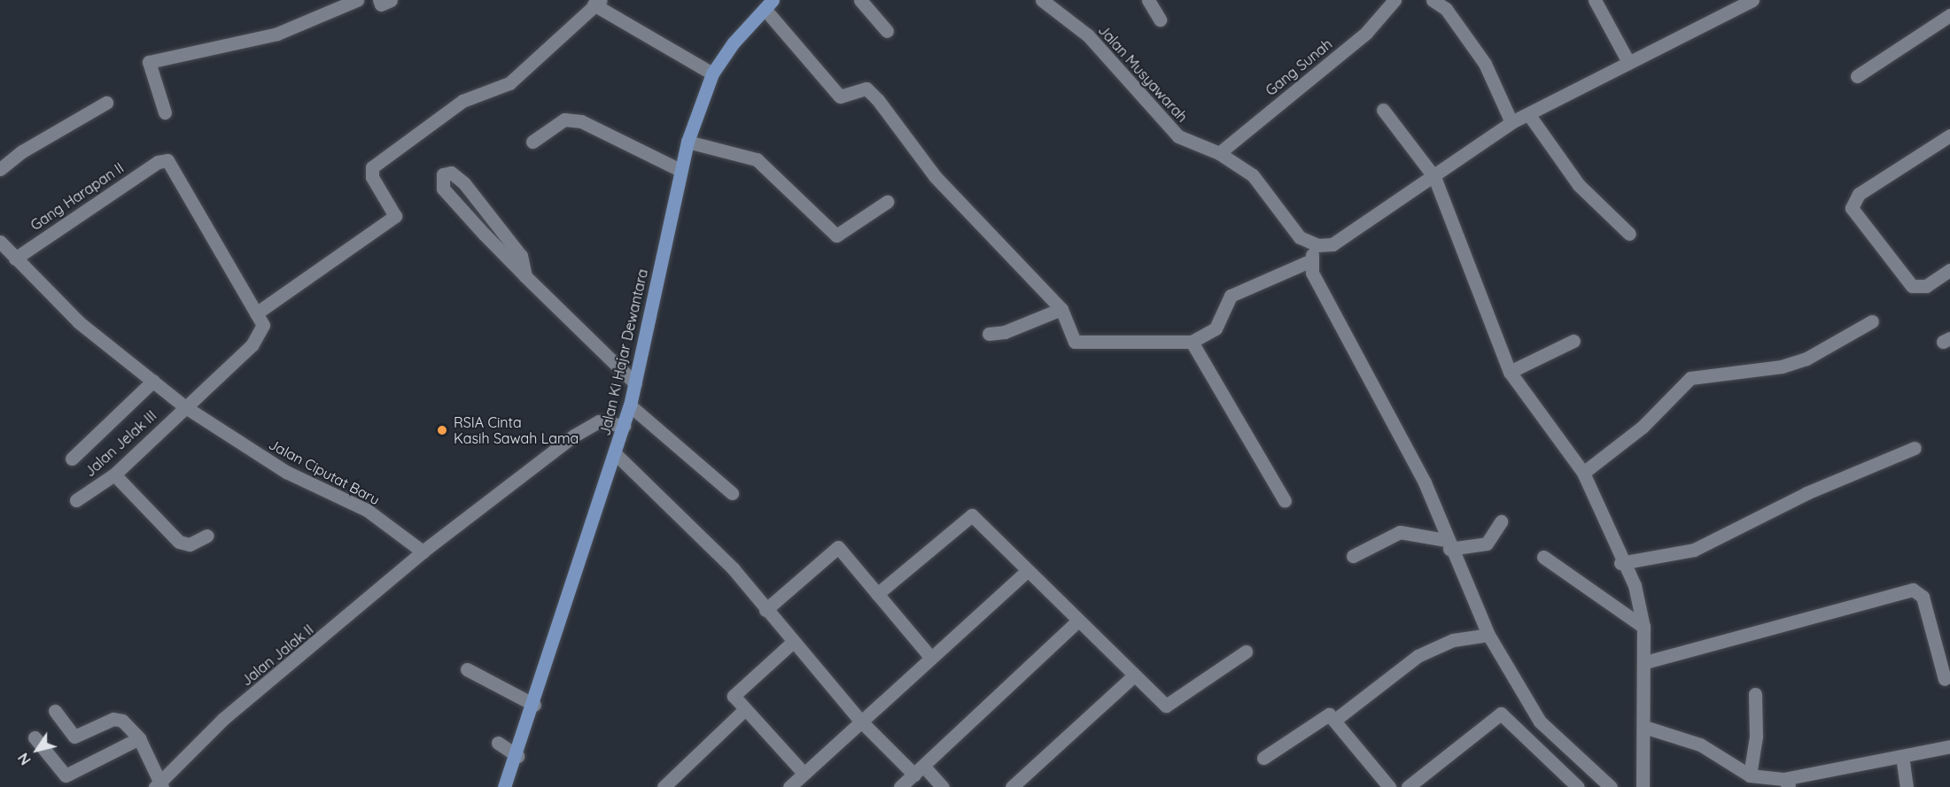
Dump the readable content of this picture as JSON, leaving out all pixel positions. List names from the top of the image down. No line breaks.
{"streets":{"main road":["Jalan Ki Hajar Dewantara"],"street":["Gang Sunah","Jalan Musyawarah","Gang Harapan II","Jalan Jelak III","Jalan Ciputat Baru","Jalan Jalak II"]},"crossings":[["Gang Sunah","Jalan Musyawarah"],["Gang Harapan II","Jalan Jelak III"],["Gang Harapan II","Jalan Ciputat Baru"],["Jalan Jelak III","Jalan Ciputat Baru"],["Jalan Ciputat Baru","Jalan Jalak II"]],"places":["RSIA Cinta Kasih Sawah Lama"],"north":"bottom left"}
